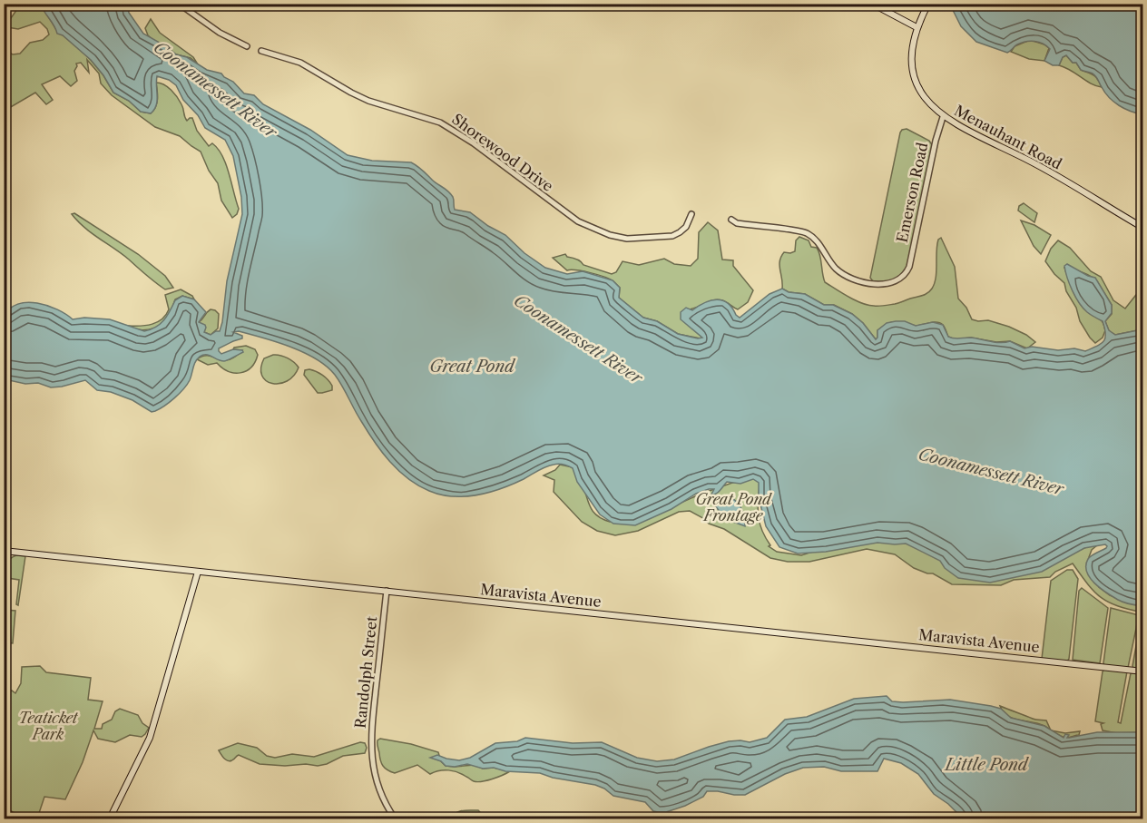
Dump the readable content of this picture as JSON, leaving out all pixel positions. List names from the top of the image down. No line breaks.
{"streets":{"main road":["Menauhant Road","Maravista Avenue"],"street":["Shorewood Drive","Emerson Road","Randolph Street"]},"crossings":[["Menauhant Road","Emerson Road"],["Maravista Avenue","Randolph Street"]],"water":["Coonamessett River","Great Pond","Little Pond"],"parks":["Great Pond Frontage","Teaticket Park"]}
